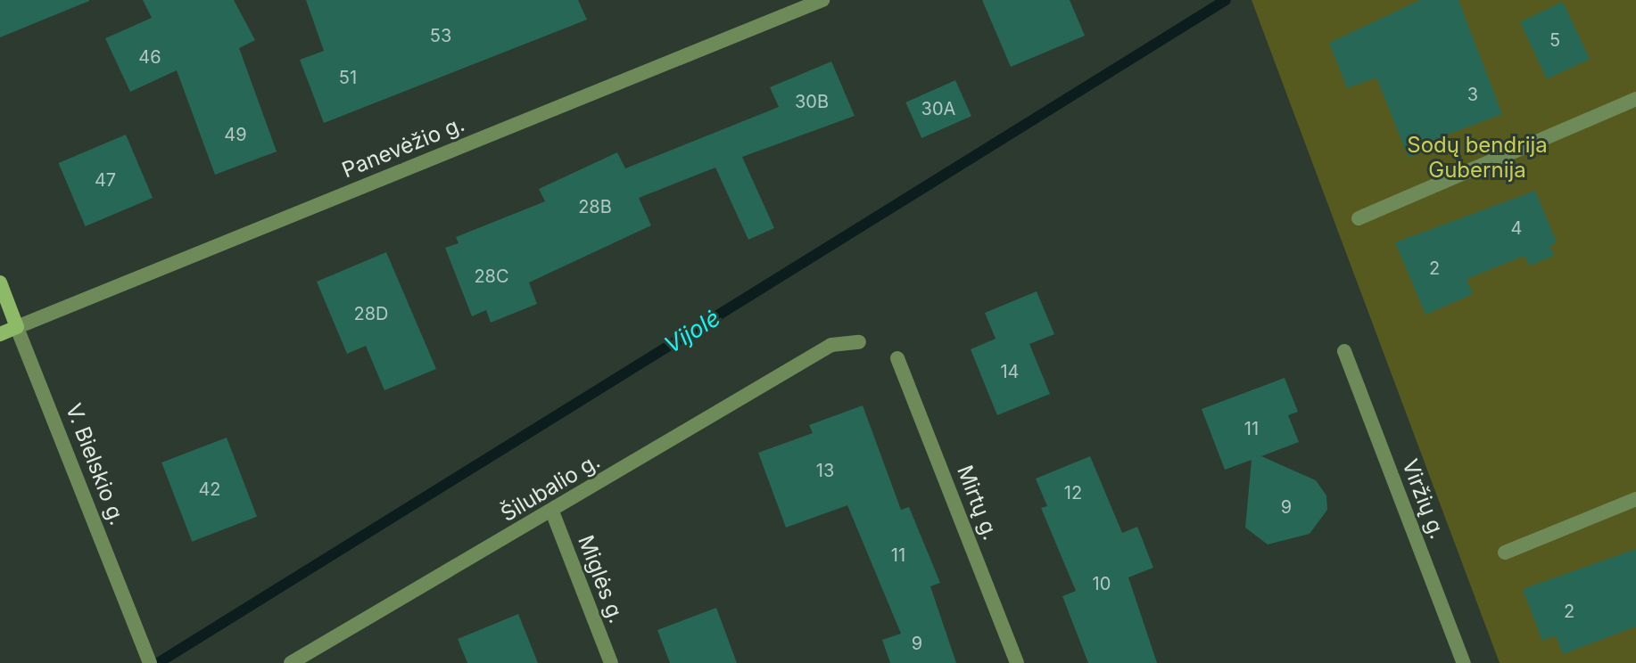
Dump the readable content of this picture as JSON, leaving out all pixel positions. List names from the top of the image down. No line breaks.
{"streets":{"street":["Panevėžio g.","V. Bielskio g.","Šilubalio g.","Viržių g.","Mirtų g.","Miglės g."]},"crossings":[["Panevėžio g.","V. Bielskio g."],["Šilubalio g.","Miglės g."]],"water":["Vijolė"],"parks":["Sodų bendrija Gubernija"],"house_numbers":["53","5","46","51","3","30B","30A","49","47","28B","4","2","28C","28D","14","11","13","42","12","9","11","10","2","9"]}
